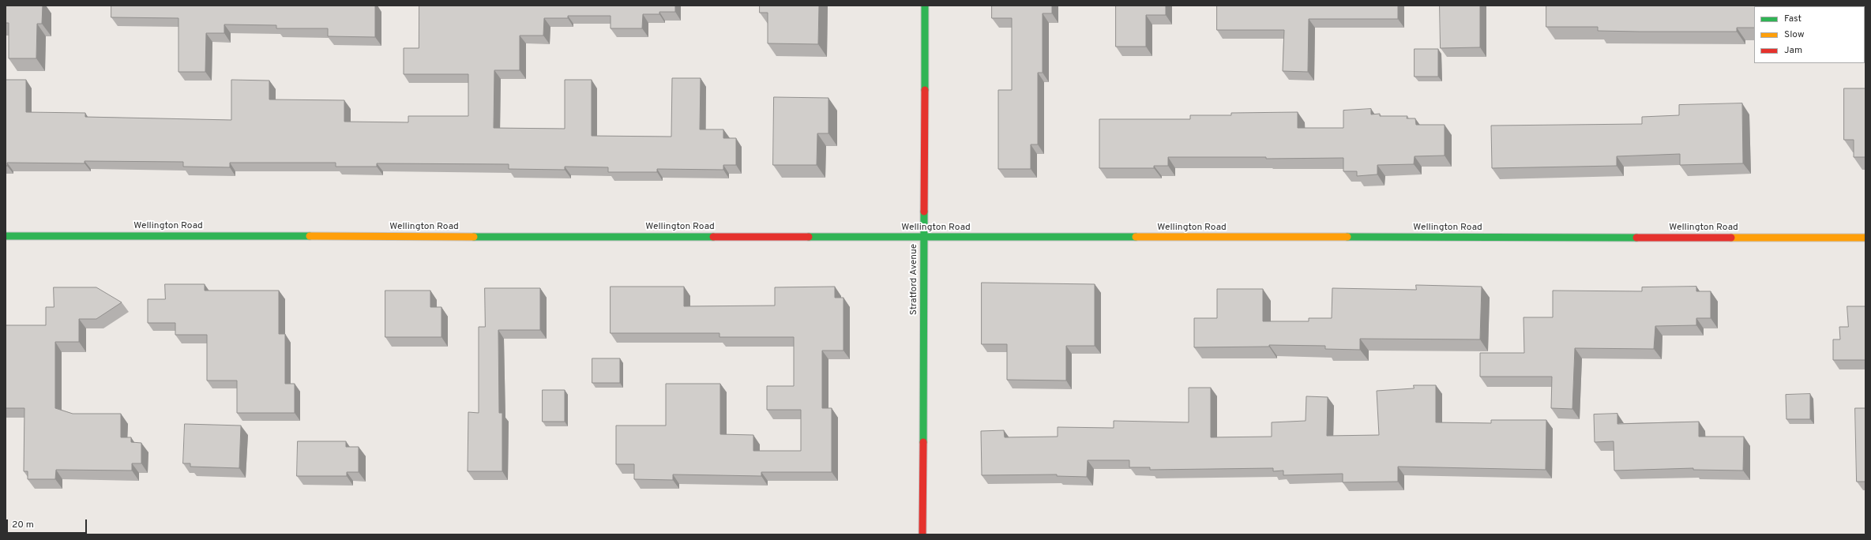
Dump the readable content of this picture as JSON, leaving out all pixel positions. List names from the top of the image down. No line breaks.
{"streets":{"street":["Wellington Road","Stratford Avenue"]},"crossings":[["Wellington Road","Stratford Avenue"]],"legend":["Fast","Slow","Jam"],"scale_bar":"20 m"}
